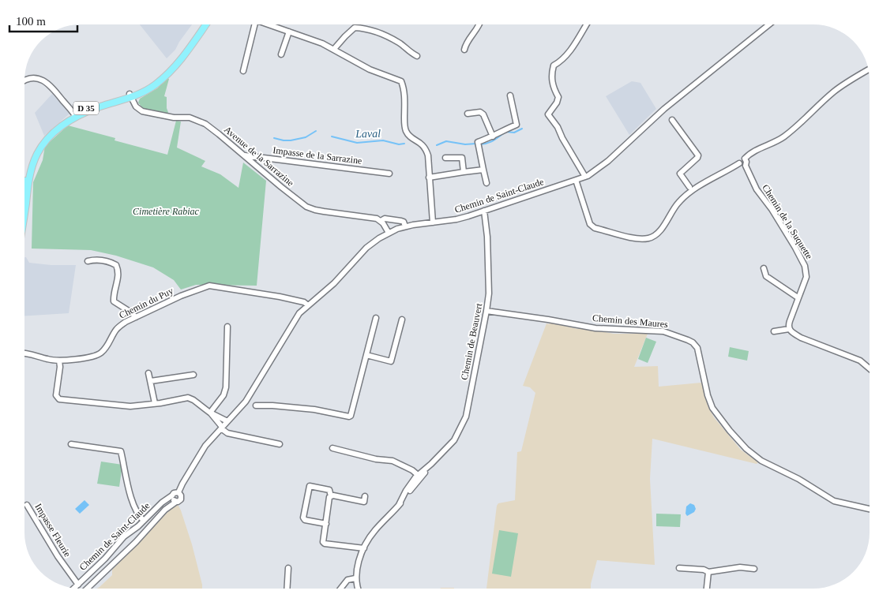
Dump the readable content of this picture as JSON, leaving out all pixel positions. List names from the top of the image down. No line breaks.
{"streets":{"main road":["D 35"],"street":["Impasse de la Sarrazine","Avenue de la Sarrazine","Chemin de Saint-Claude","Chemin de la Suquette","Chemin du Puy","Chemin des Maures","Chemin de Beauvert","Impasse Fleurie"]},"crossings":[["D 35","Avenue de la Sarrazine"],["Impasse de la Sarrazine","Avenue de la Sarrazine"],["Avenue de la Sarrazine","Chemin de Saint-Claude"],["Chemin de Saint-Claude","Chemin du Puy"],["Chemin de Saint-Claude","Chemin de Beauvert"],["Chemin de Saint-Claude","Impasse Fleurie"],["Chemin des Maures","Chemin de Beauvert"]],"water":["Laval"],"parks":["Cimetière Rabiac"],"scale_bar":"100 m"}
